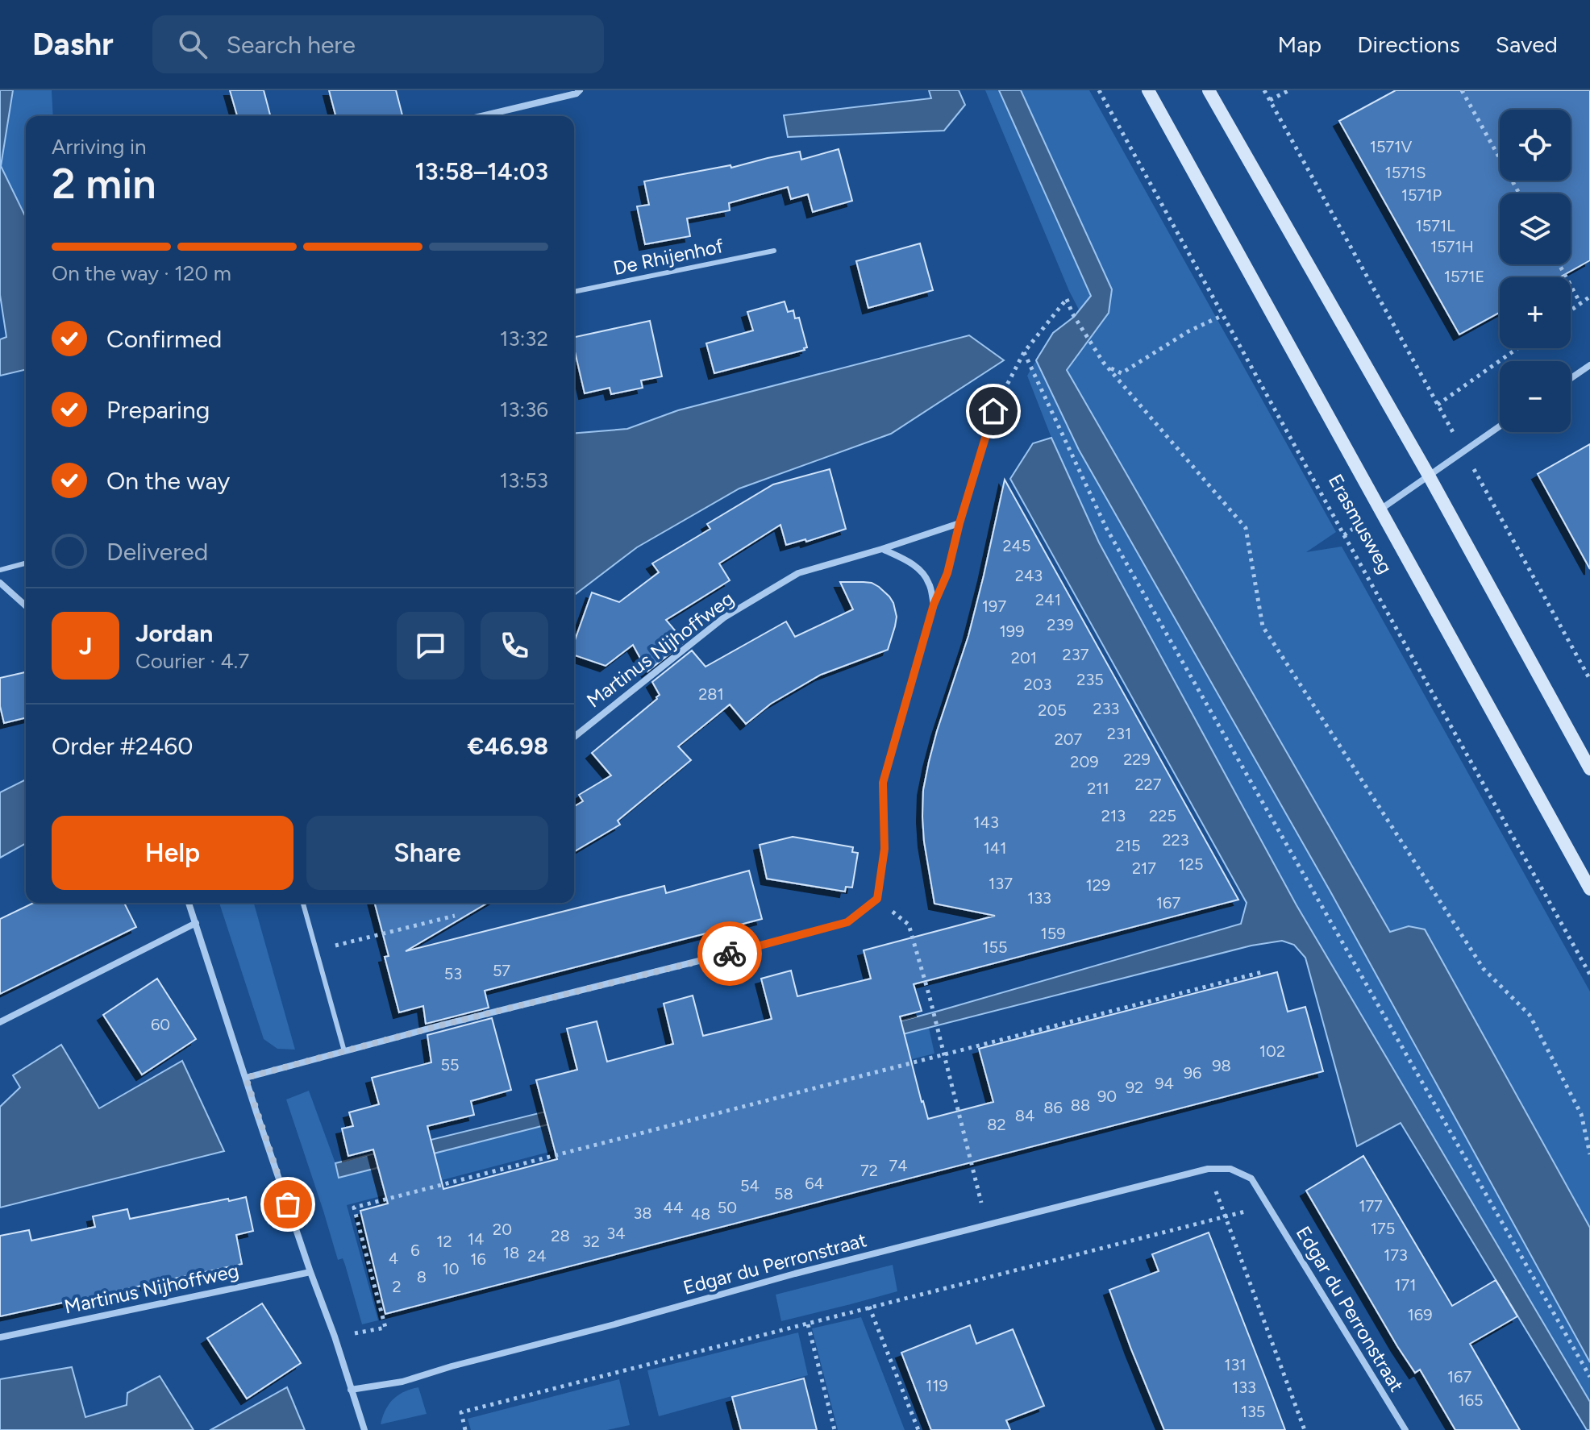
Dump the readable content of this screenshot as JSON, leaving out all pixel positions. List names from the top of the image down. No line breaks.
{"streets":{"main road":["Erasmusweg"],"street":["Martinus Nijhoffweg","Edgar du Perronstraat"],"lane":["De Rhijenhof"]},"house_numbers":["1571V","1571S","1571P","1571L","1571H","1571E","245","243","241","197","239","199","237","201","235","203","281","233","205","231","207","229","209","227","211","213","225","143","223","215","141","125","217","137","129","133","167","159","155","57","53","60","102","55","98","96","94","92","90","88","86","84","82","74","72","64","54","58","177","44","50","38","48","175","20","34","28","14","12","32","6","18","173","24","4","16","10","8","171","2","169","131","167","119","133","165","135"],"page":{"header":"Dashr","search":"Search here","nav":["Map","Directions","Saved"],"map_buttons":["+","−"],"heading":["2 min","Arriving in","13:58–14:03"],"panel":["Jordan","Courier · 4.7","Order #2460","€46.98"],"bar":"On the way · 120 m","list":[["Confirmed","13:32"],["Preparing","13:36"],["On the way","13:53"],"Delivered"],"round":"J","buttons":["Help","Share"]}}
